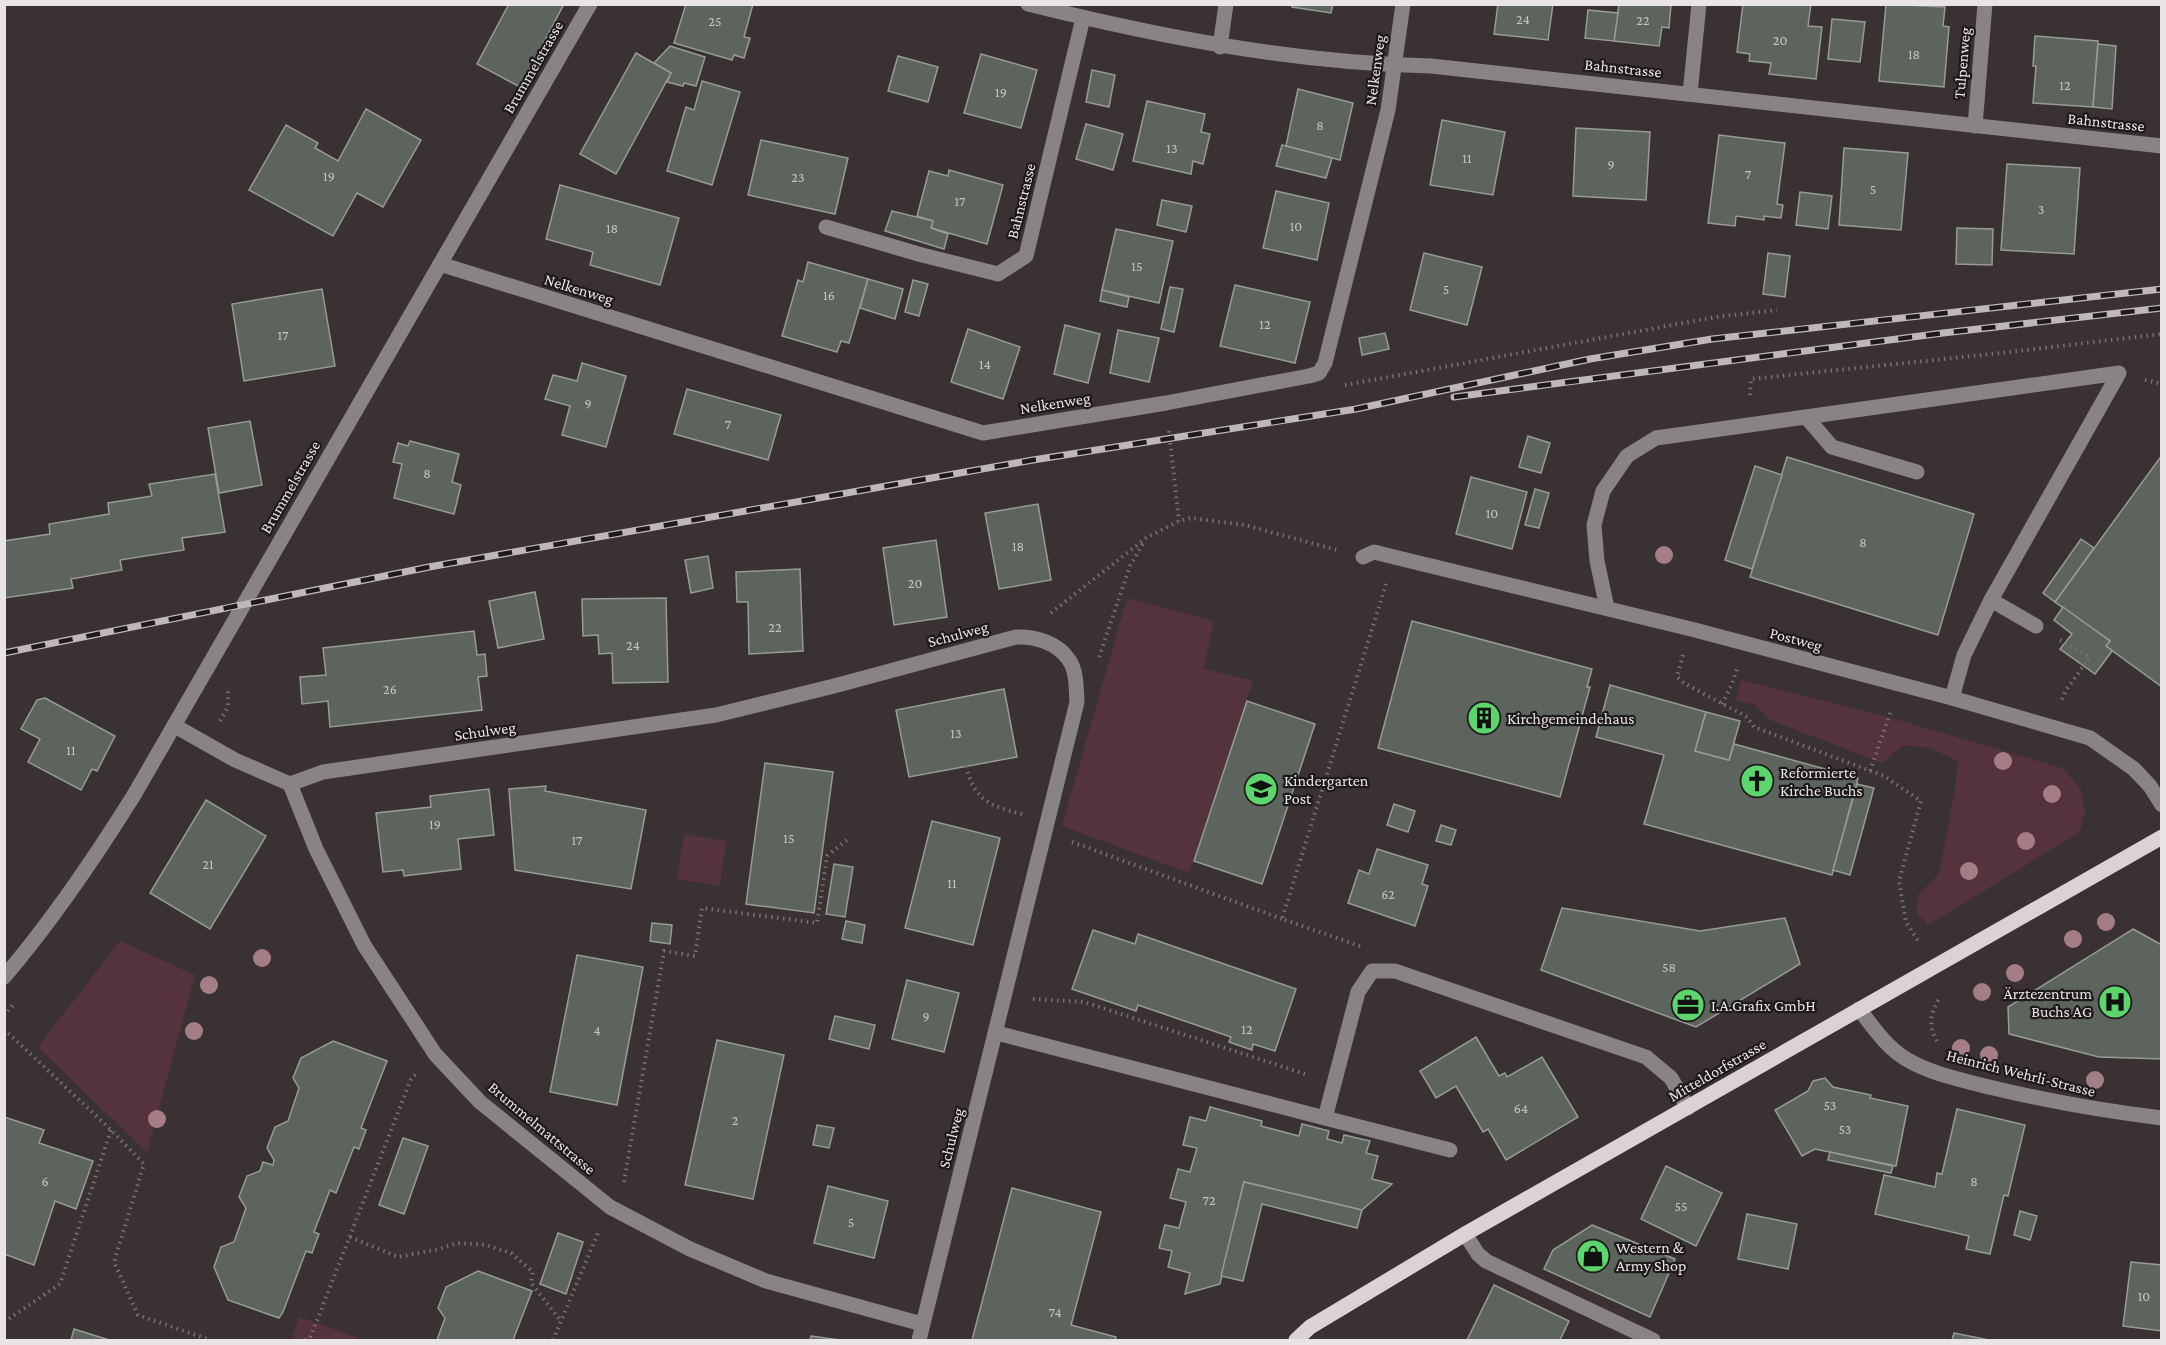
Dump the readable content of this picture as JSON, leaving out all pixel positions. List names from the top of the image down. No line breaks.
{"streets":{"main road":["Mitteldorfstrasse"],"street":["Tulpenweg","Brummelstrasse","Bahnstrasse","Nelkenweg","Schulweg","Postweg","Heinrich Wehrli-Strasse","Brummelmattstrasse"]},"crossings":[["Tulpenweg","Bahnstrasse"],["Brummelstrasse","Nelkenweg"],["Bahnstrasse","Nelkenweg"],["Schulweg","Brummelmattstrasse"],["Mitteldorfstrasse","Heinrich Wehrli-Strasse"]],"places":{"building":["Kirchgemeindehaus"],"church":["Reformierte Kirche Buchs"],"school or university":["Kindergarten Post"],"hospital":["Ärztezentrum Buchs AG"],"office":["I.A.Grafix GmbH"],"shop":["Western & Army Shop"]},"house_numbers":["24","22","25","20","18","12","19","8","13","11","9","7","19","23","5","17","3","10","18","15","5","16","12","17","14","9","7","8","10","8","18","20","22","24","26","13","11","19","15","17","21","11","62","58","9","12","4","53","64","2","53","6","8","72","55","5","10","74"]}
